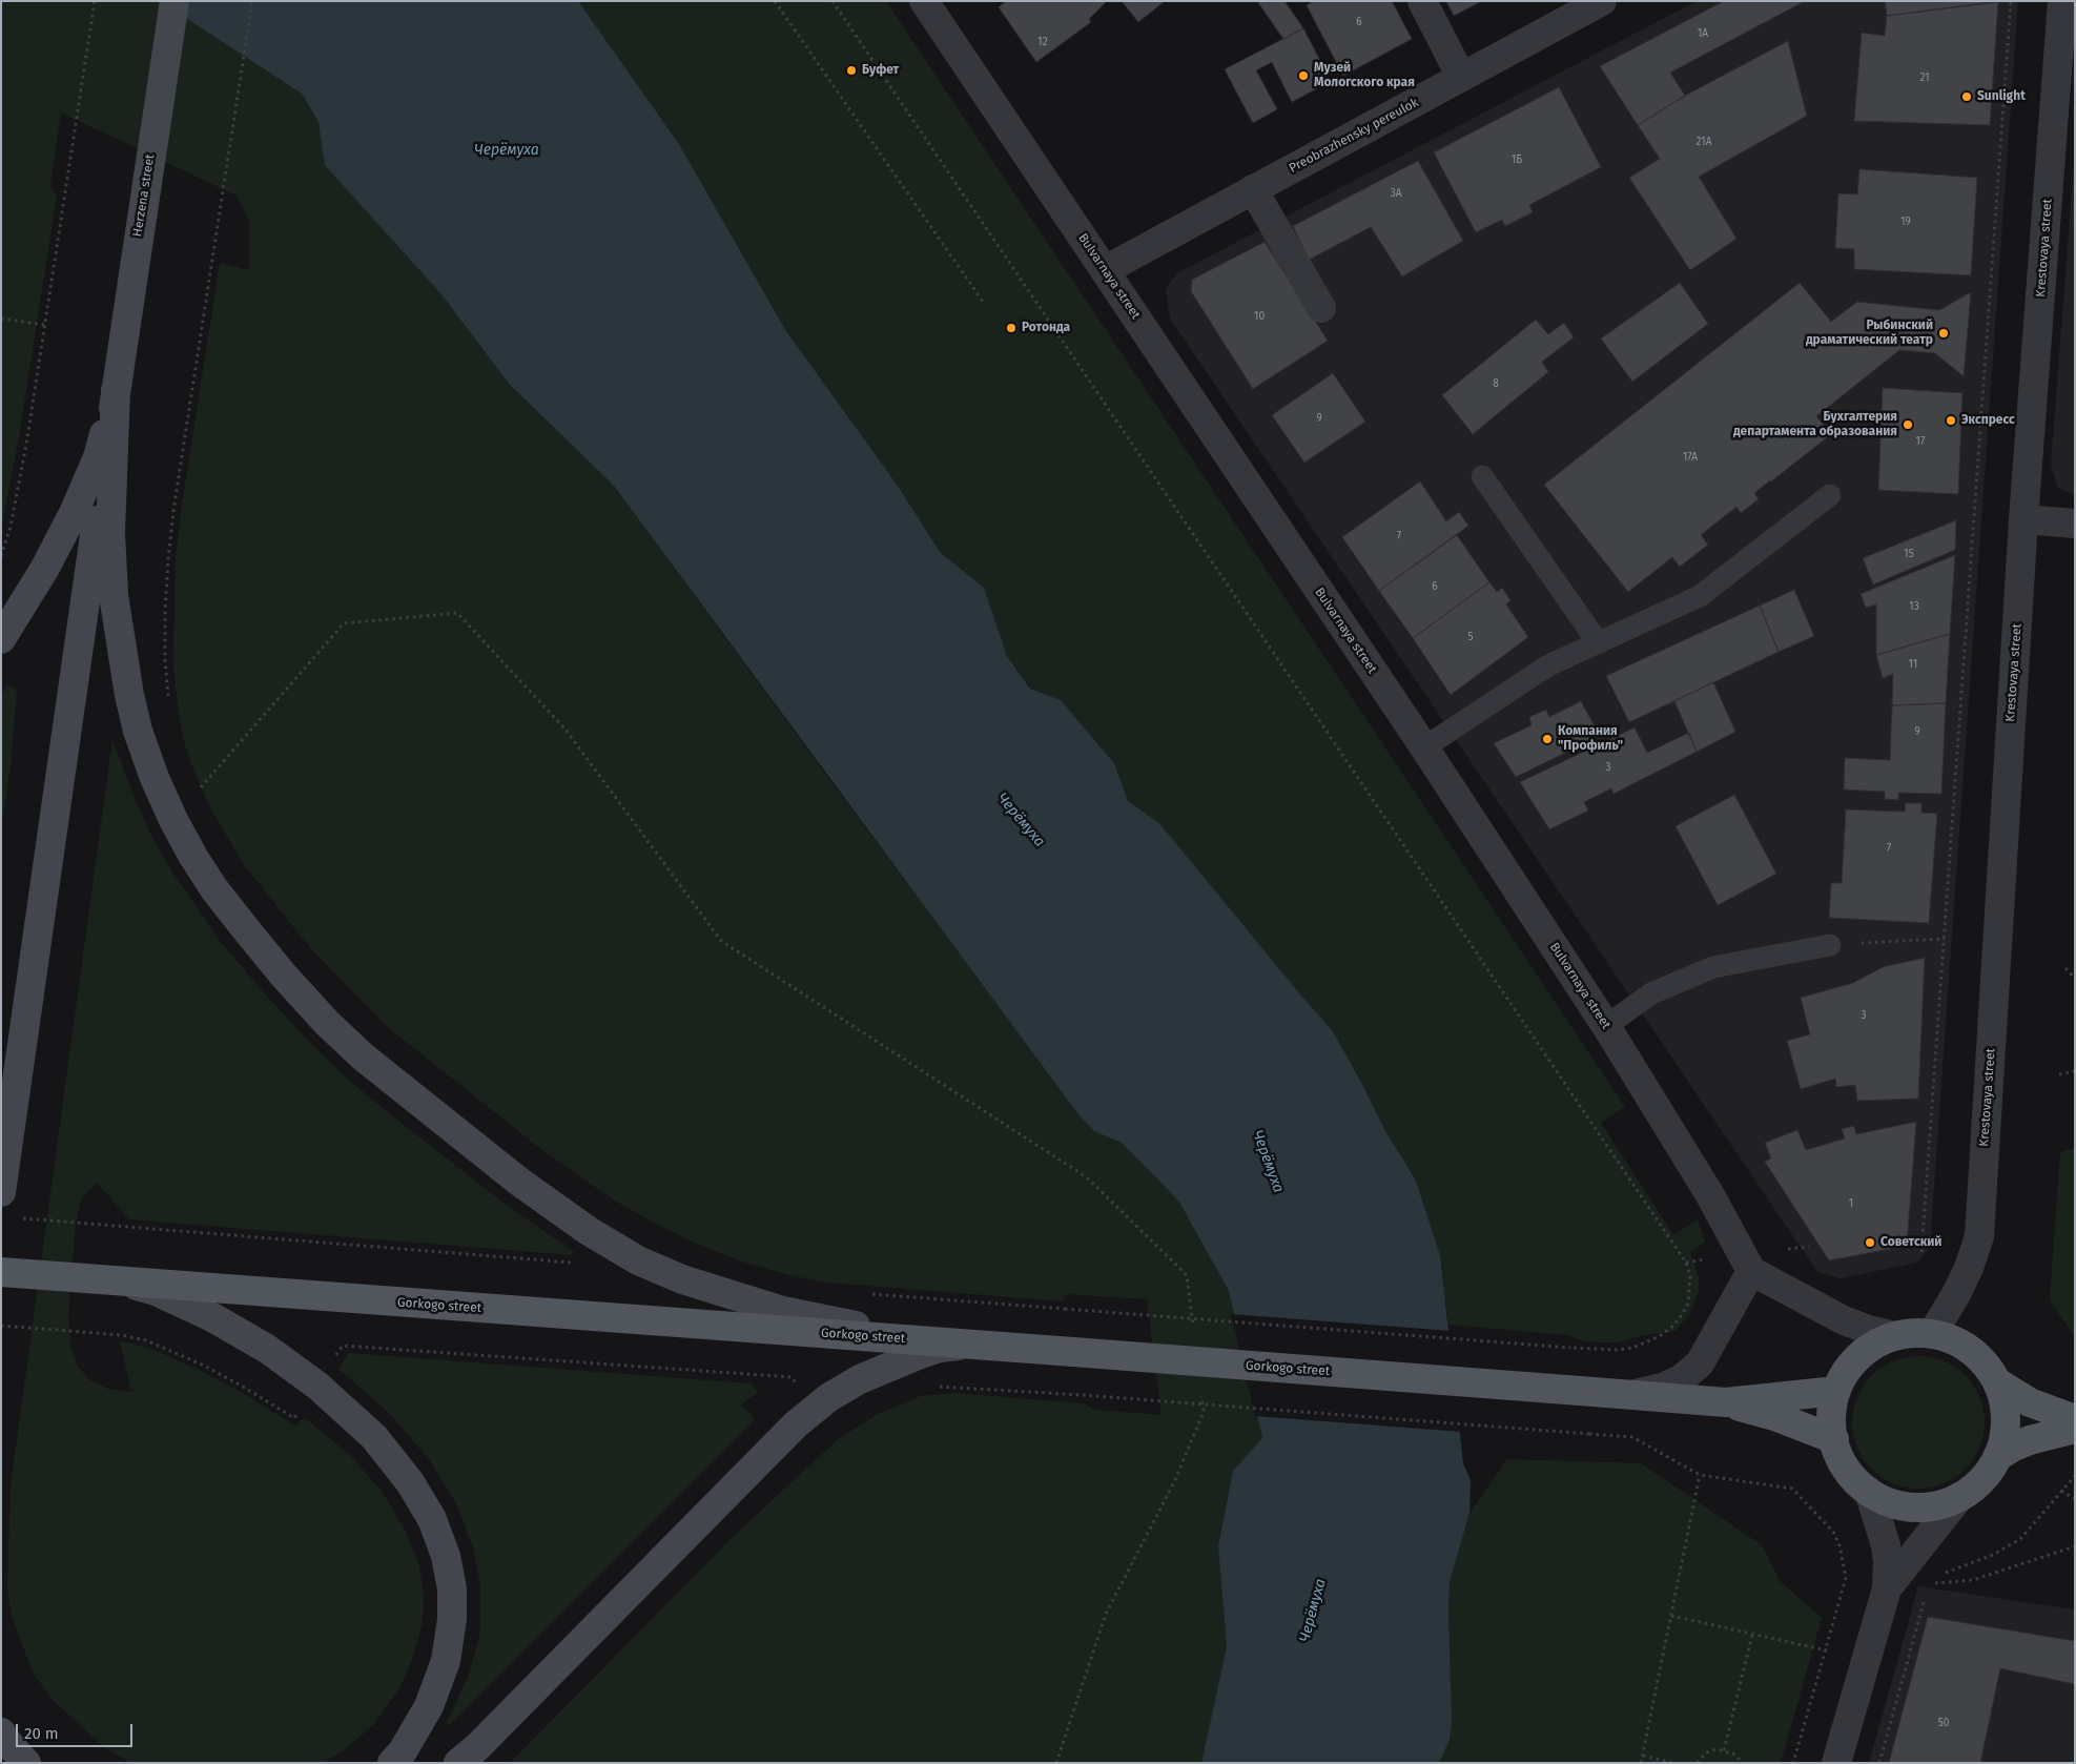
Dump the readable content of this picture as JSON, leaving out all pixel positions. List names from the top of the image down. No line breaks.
{"streets":{"main road":["Herzena street","Gorkogo street"],"street":["Preobrazhensky pereulok","Krestovaya street","Bulvarnaya street"]},"crossings":[["Preobrazhensky pereulok","Bulvarnaya street"]],"water":["Черёмуха"],"places":["Буфет","Музей Мологского края","Sunlight","Ротонда","Рыбинский драматический театр","Экспресс","Бухгалтерия департамента образования","Компания \"Профиль\"","Советский"],"house_numbers":["6","1А","12","21","21А","1Б","3А","19","10","8","9","17","17А","7","15","6","13","5","11","9","3","7","3","1","50"],"scale_bar":"20 m"}
